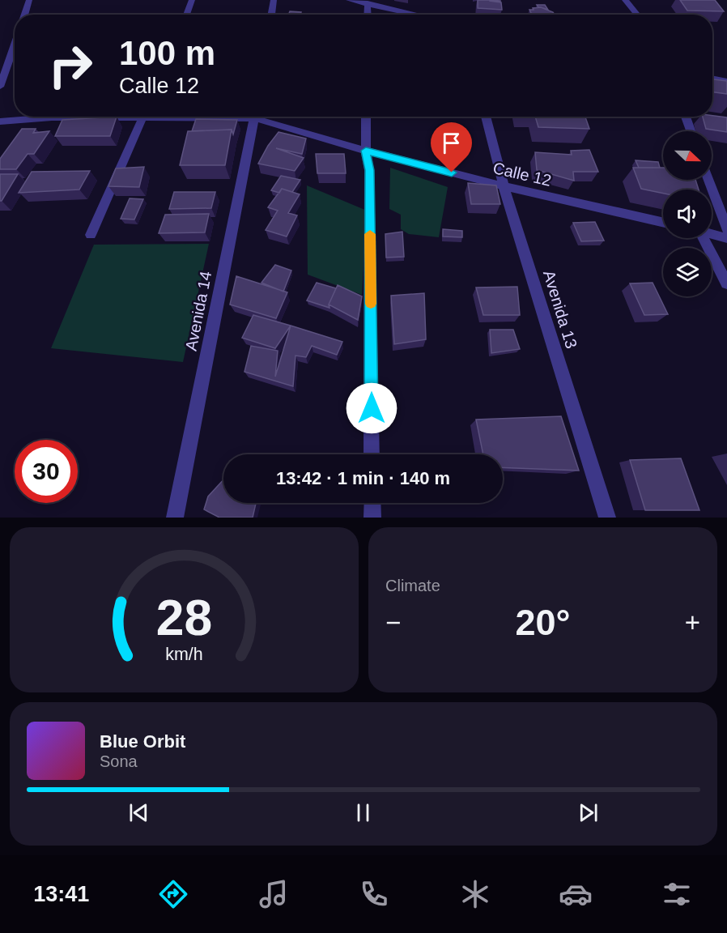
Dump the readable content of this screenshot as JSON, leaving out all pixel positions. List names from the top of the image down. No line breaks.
{"streets":{"street":["Calle 12","Avenida 13","Avenida 14"]},"crossings":[["Calle 12","Avenida 13"]],"north":"right","page":{"turn":["100 m","Calle 12"],"limit":"30","trip":"13:42 · 1 min · 140 m","tile":"Climate","heat":["−","20°","+"],"song":["Blue Orbit","Sona"],"tabs":"13:41","gauge":["28","km/h"]}}
